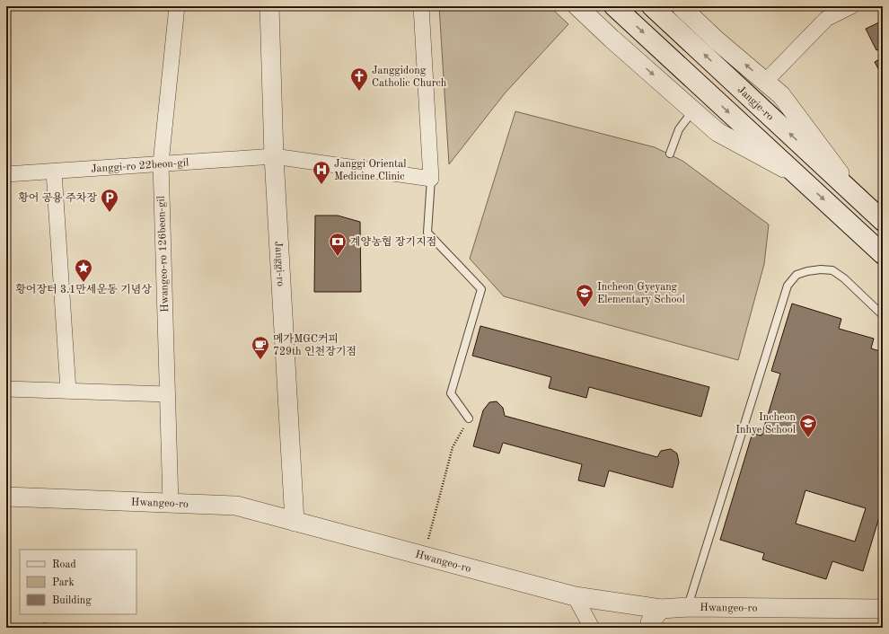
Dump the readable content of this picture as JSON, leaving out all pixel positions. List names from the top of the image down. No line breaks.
{"streets":{"main road":["Jangje-ro"],"street":["Janggi-ro 22beon-gil","Hwangeo-ro 126beon-gil","Janggi-ro","Hwangeo-ro"]},"crossings":[["Janggi-ro 22beon-gil","Hwangeo-ro 126beon-gil"],["Janggi-ro 22beon-gil","Janggi-ro"],["Hwangeo-ro 126beon-gil","Hwangeo-ro"],["Janggi-ro","Hwangeo-ro"]],"places":{"church":["Janggidong Catholic Church"],"hospital":["Janggi Oriental Medicine Clinic"],"parking":["황어 공용 주차장"],"bank":["계양농협 장기지점"],"place":["황어장터 3.1만세운동 기념상"],"school or university":["Incheon Gyeyang Elementary School","Incheon Inhye School"],"cafe":["메가MGC커피 729th 인천장기점"]},"legend":["Road","Park","Building"]}
